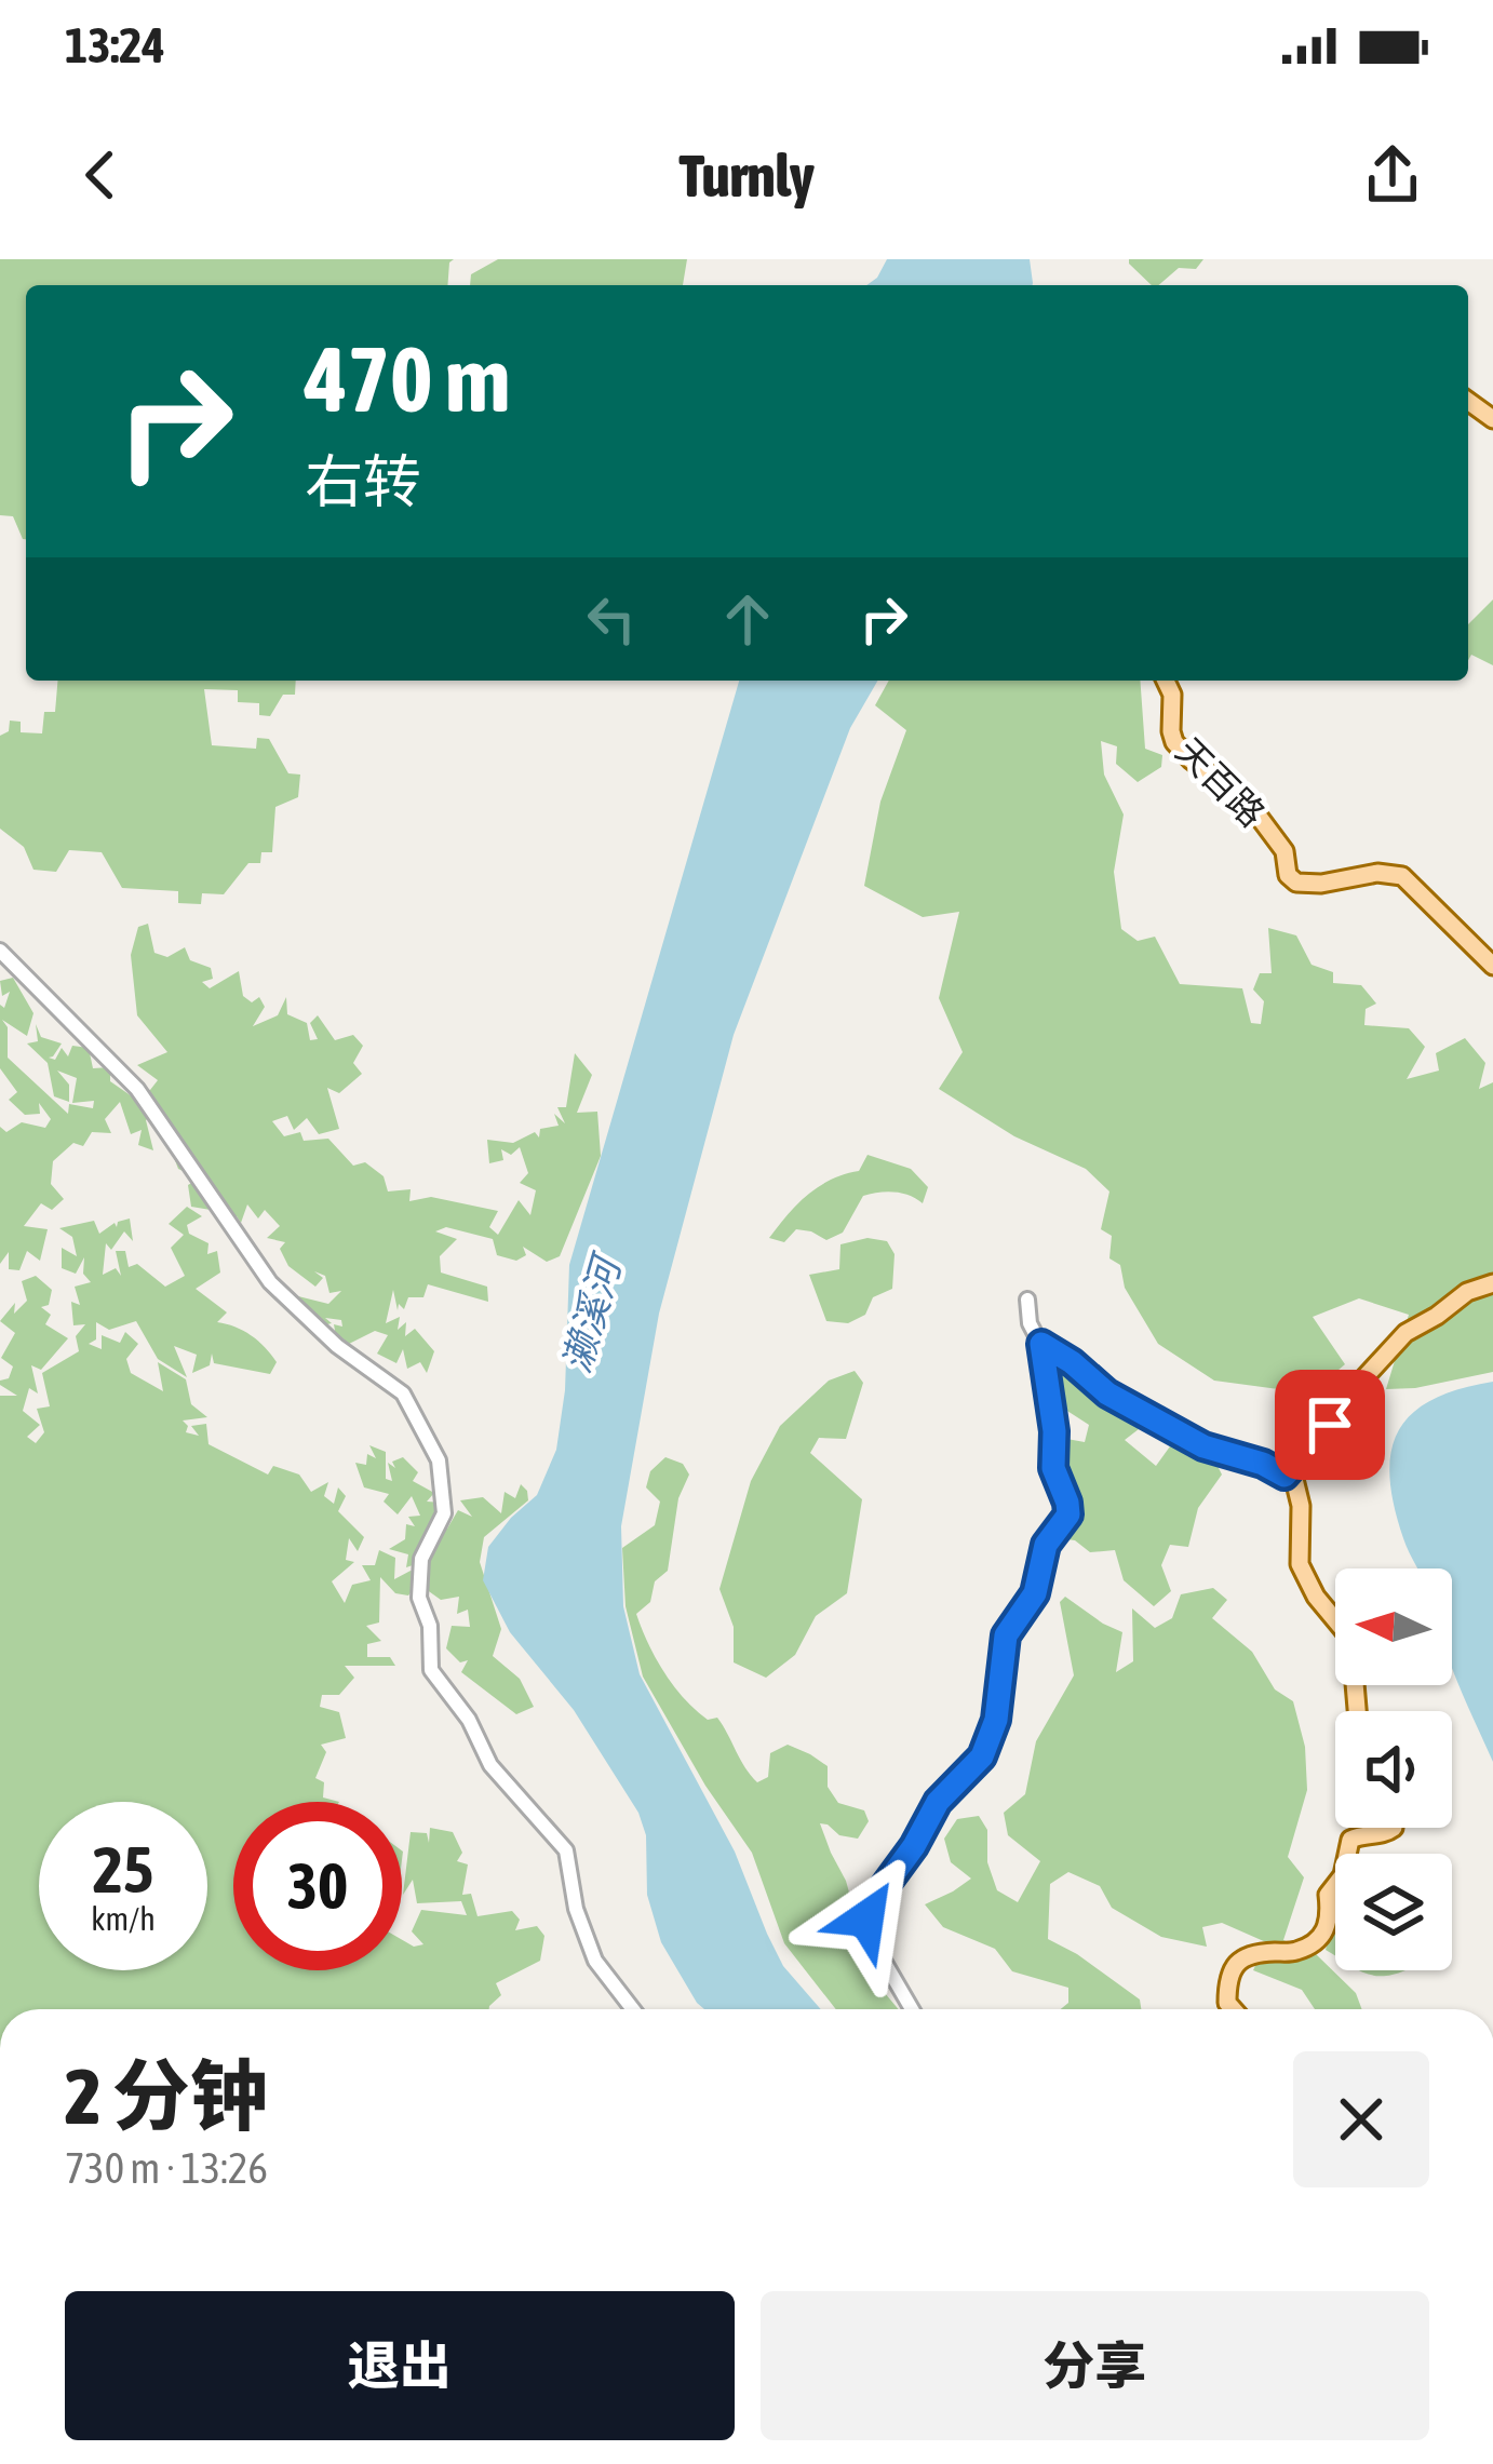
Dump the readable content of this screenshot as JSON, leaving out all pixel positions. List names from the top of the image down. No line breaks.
{"streets":{"main road":["天百路"]},"water":["濑溪河"],"north":"left","page":{"status":"13:24","header":"Turnly","turn":["470 m","右转"],"speed":"25 km/h","limit":"30","heading":["2 分钟","730 m · 13:26"],"buttons":["退出","分享"]}}
